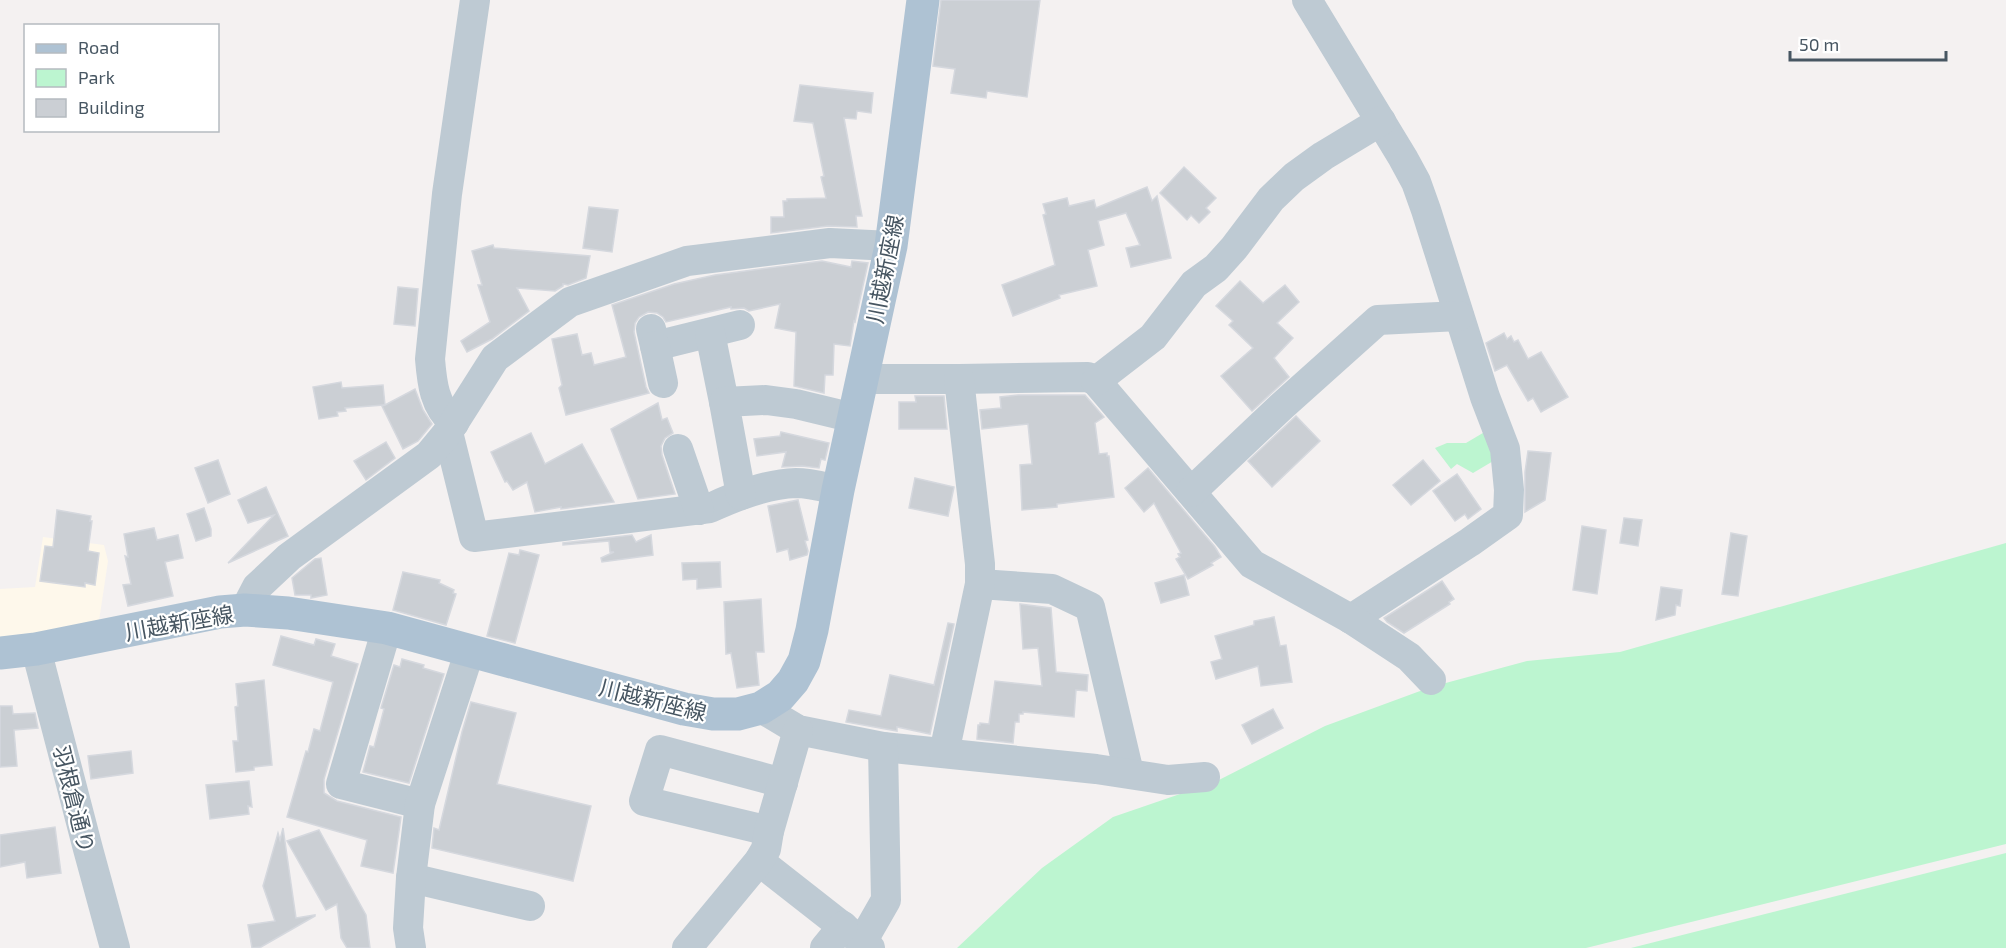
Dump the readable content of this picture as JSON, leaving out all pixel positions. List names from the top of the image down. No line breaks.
{"streets":{"main road":["川越新座線"],"street":["羽根倉通り"]},"crossings":[["川越新座線","羽根倉通り"]],"legend":["Road","Park","Building"],"scale_bar":"50 m"}
